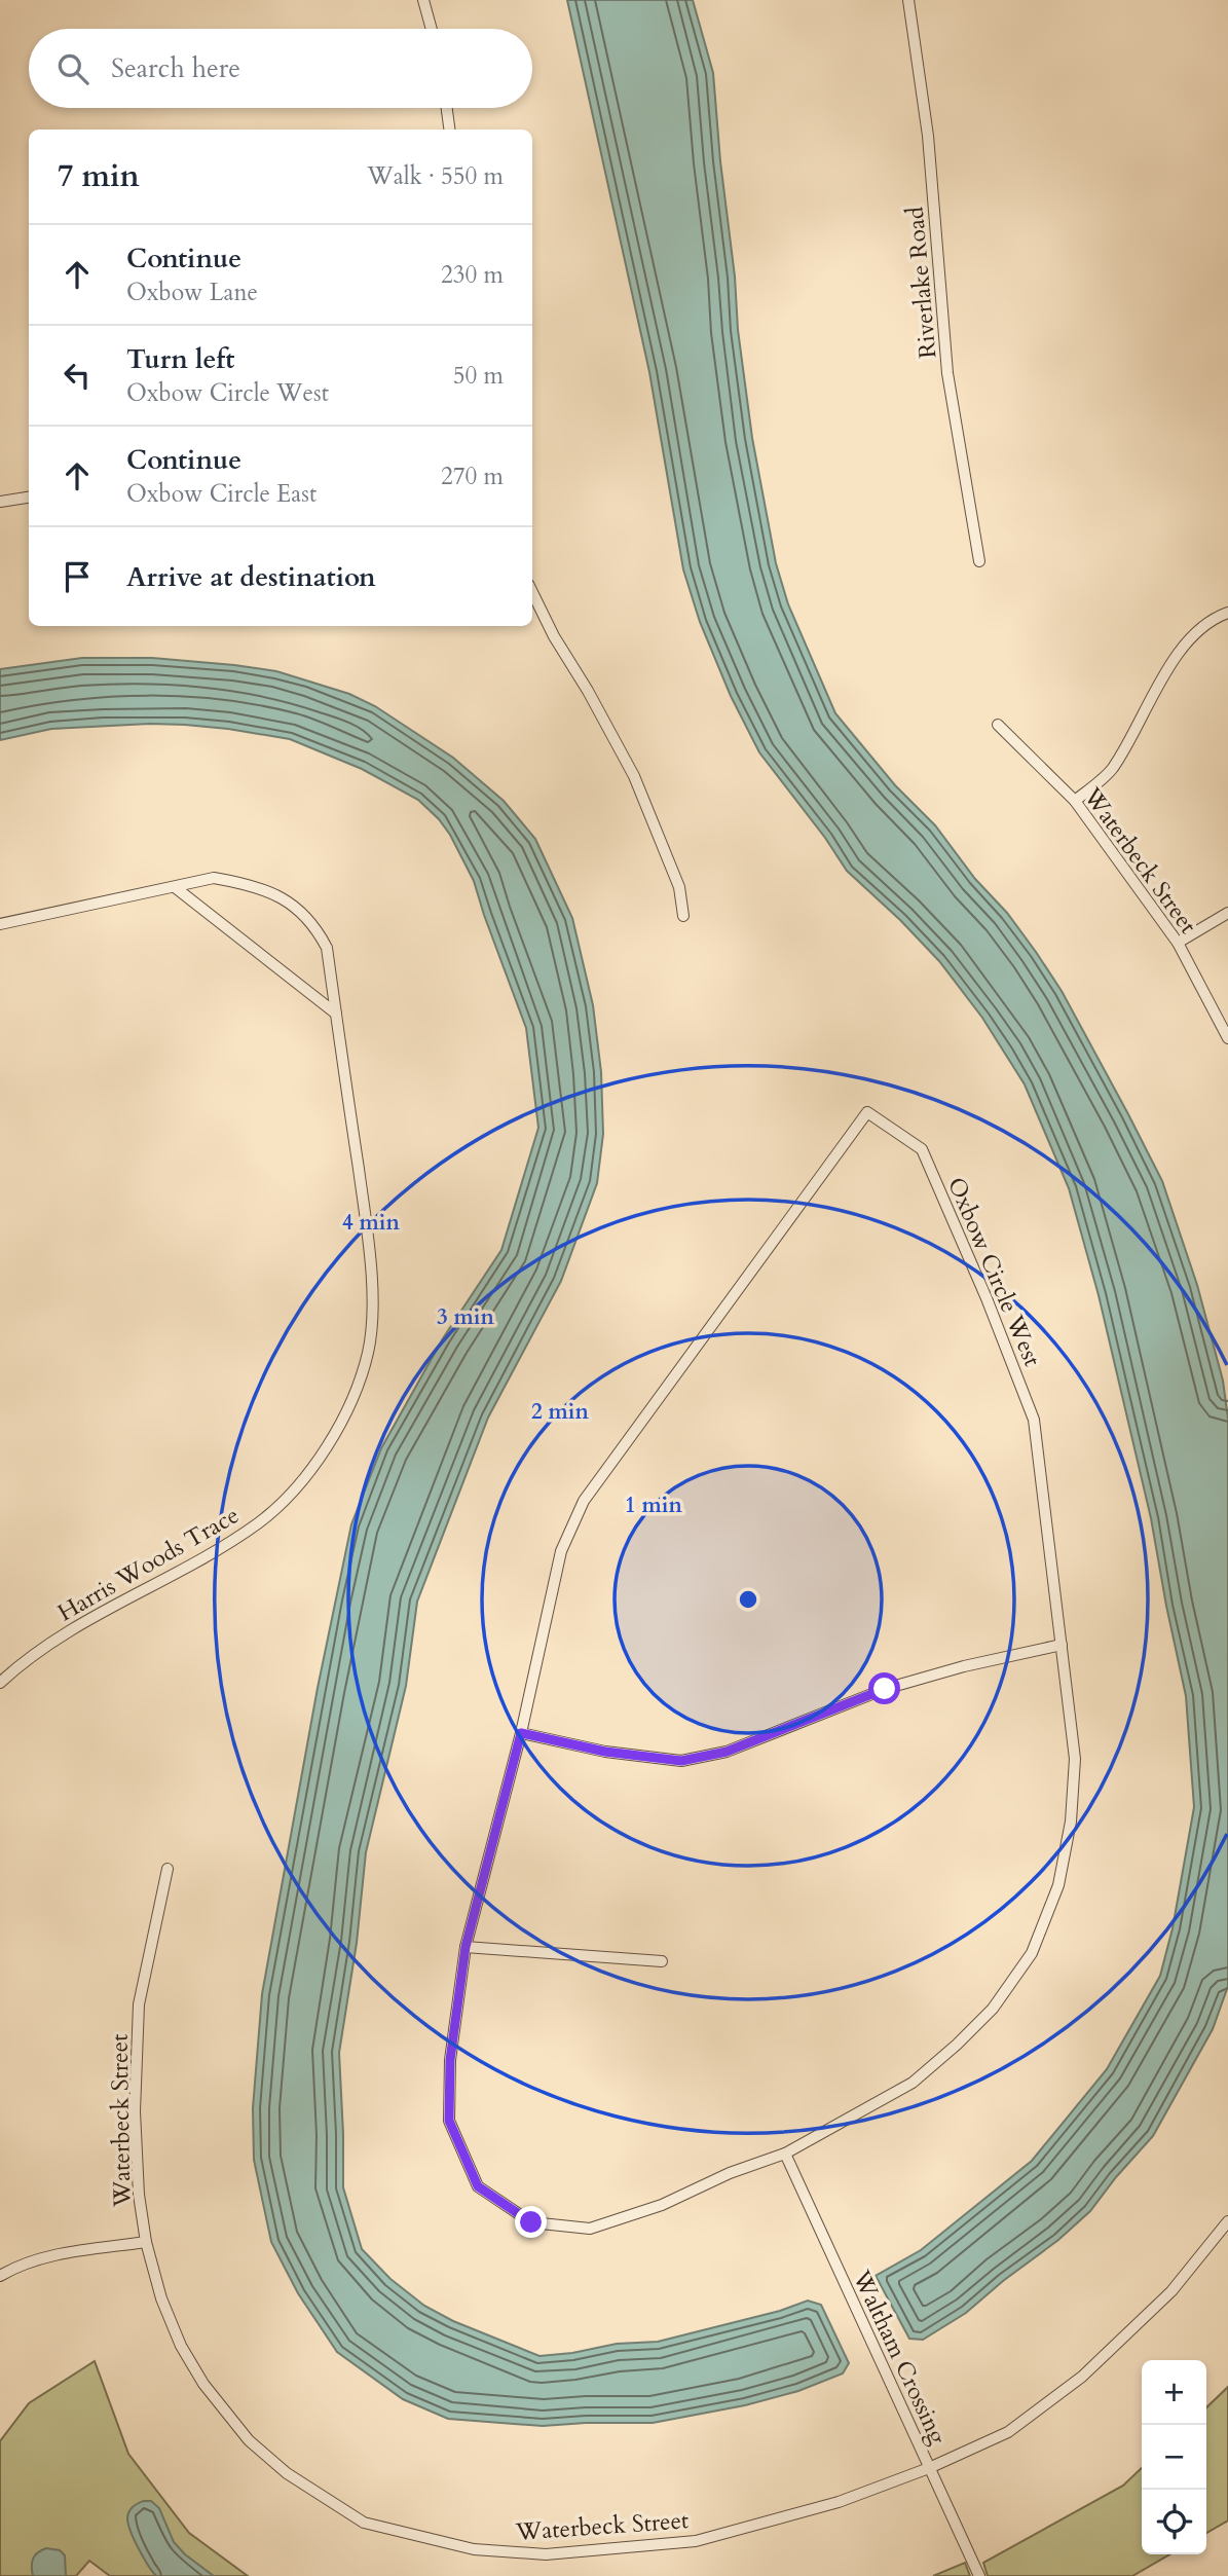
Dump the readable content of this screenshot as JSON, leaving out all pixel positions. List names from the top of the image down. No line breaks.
{"streets":{"street":["Riverlake Road","Waterbeck Street","Oxbow Circle West","Harris Woods Trace","Waltham Crossing"]},"crossings":[["Waterbeck Street","Waltham Crossing"],["Oxbow Circle West","Waltham Crossing"]],"page":{"search":"Search here","heading":["7 min","Walk · 550 m"],"list":[["Continue","Oxbow Lane","230 m"],["Turn left","Oxbow Circle West","50 m"],["Continue","Oxbow Circle East","270 m"],"Arrive at destination"],"map_buttons":["+","−"]},"rings":["4 min","3 min","2 min","1 min"]}
